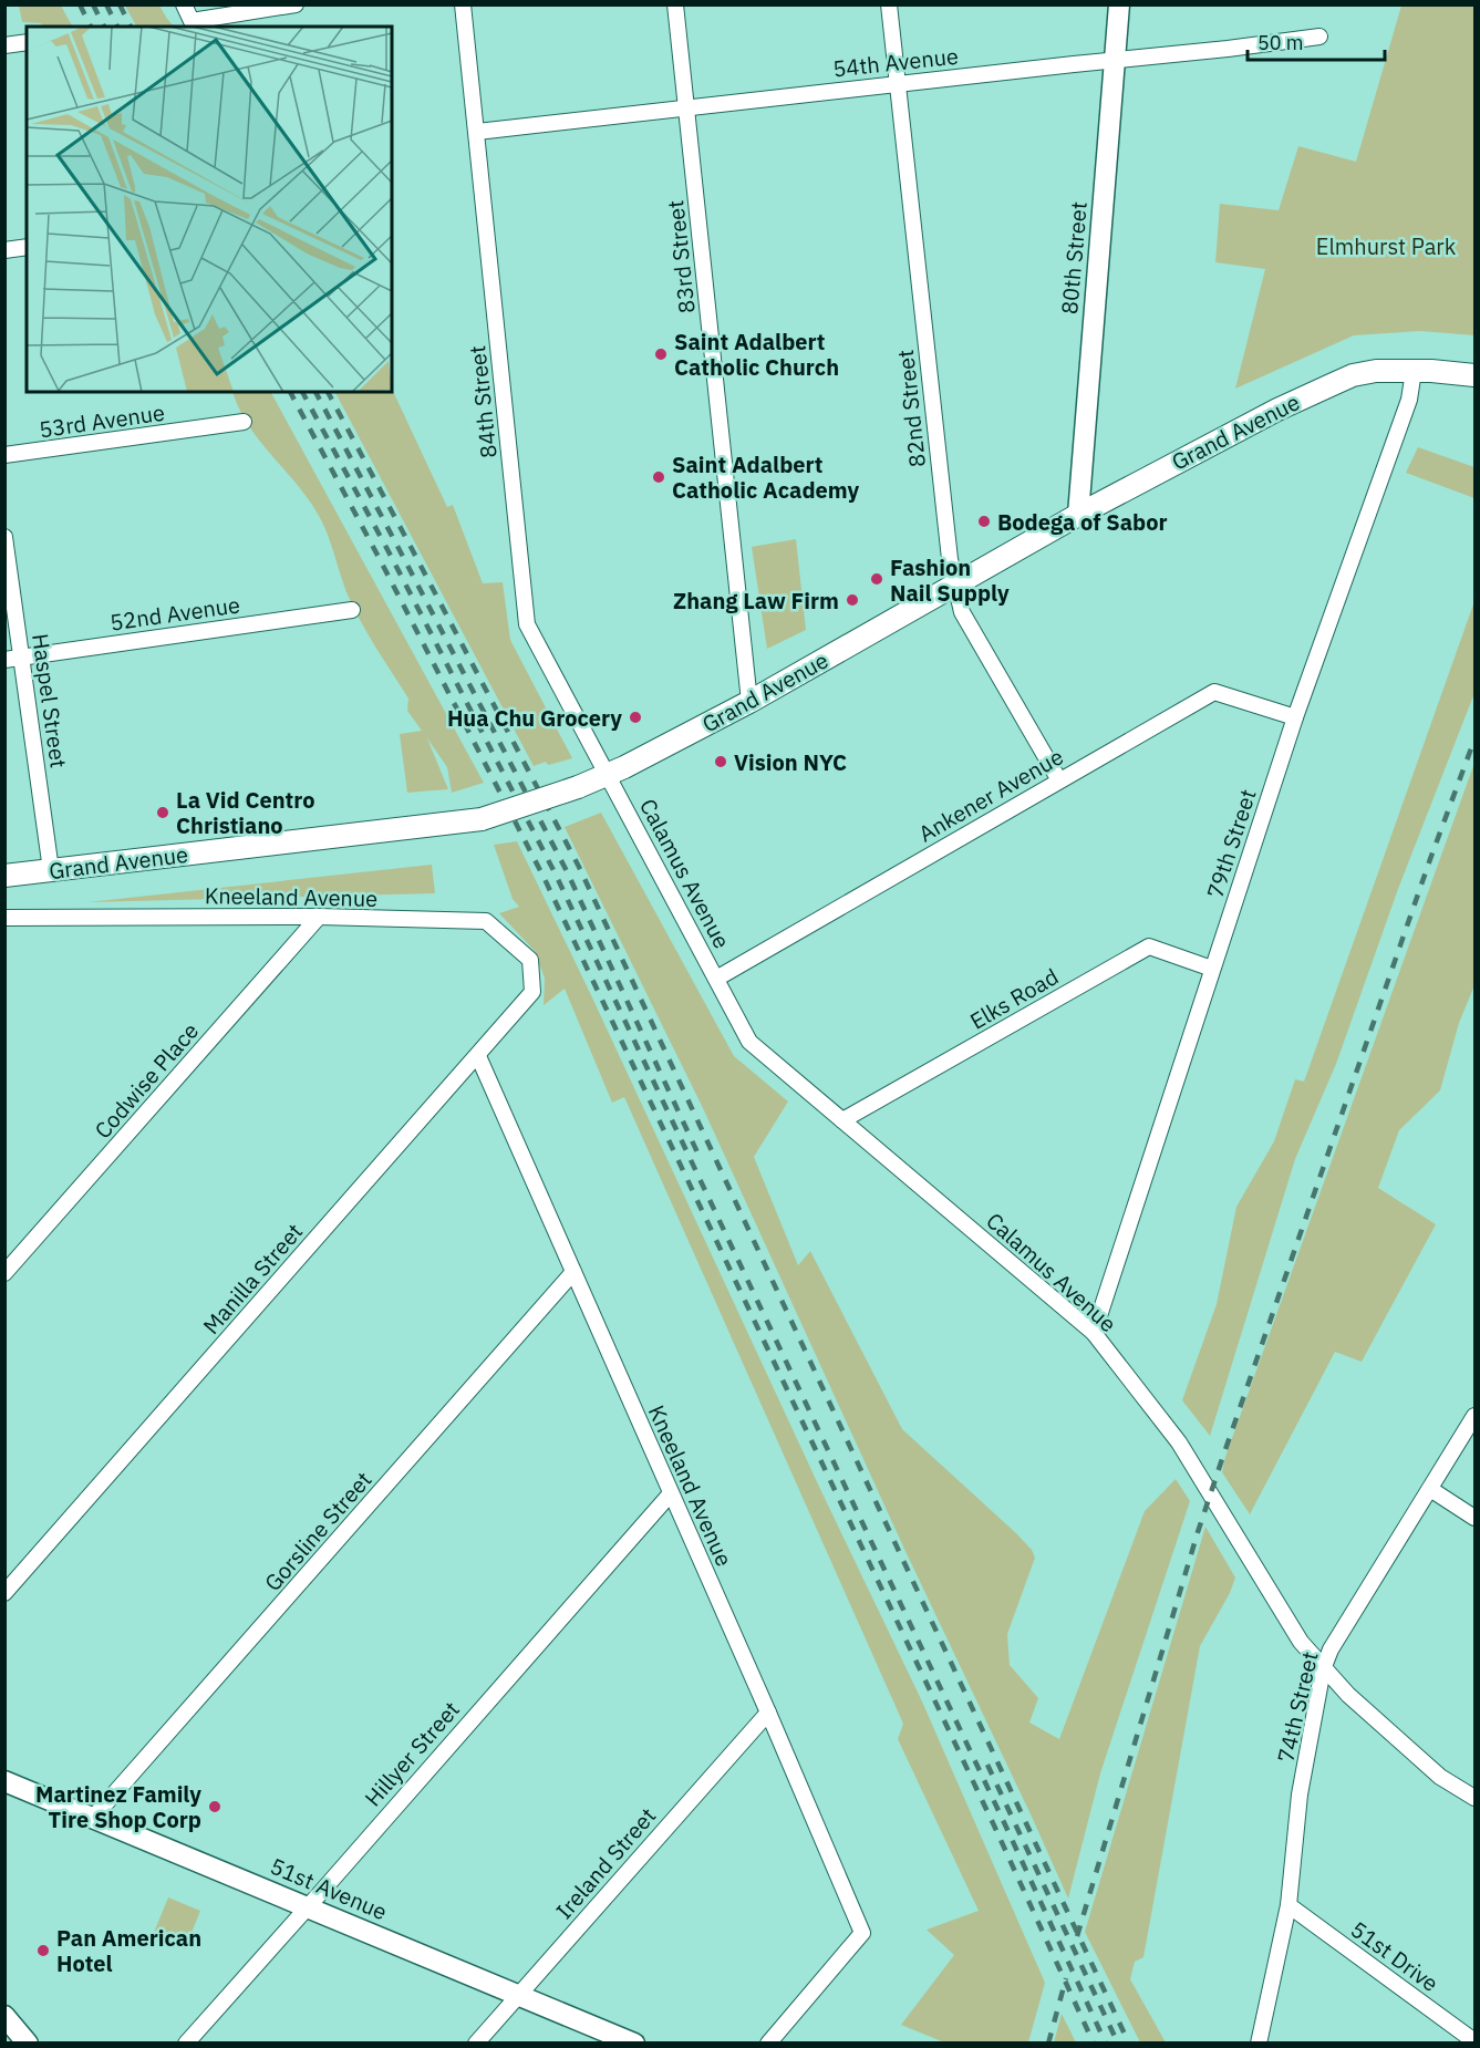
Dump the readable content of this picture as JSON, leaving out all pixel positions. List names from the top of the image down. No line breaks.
{"streets":{"main road":["Grand Avenue"],"street":["54th Avenue","83rd Street","80th Street","84th Street","82nd Street","53rd Avenue","52nd Avenue","Haspel Street","Ankener Avenue","79th Street","Calamus Avenue","Kneeland Avenue","Elks Road","Codwise Place","Manilla Street","Gorsline Street","74th Street","Hillyer Street","Ireland Street","51st Avenue","51st Drive"]},"crossings":[["54th Avenue","83rd Street"],["54th Avenue","80th Street"],["54th Avenue","84th Street"],["54th Avenue","82nd Street"],["83rd Street","Grand Avenue"],["80th Street","Grand Avenue"],["84th Street","Grand Avenue"],["84th Street","Calamus Avenue"],["82nd Street","Grand Avenue"],["82nd Street","Ankener Avenue"],["Grand Avenue","Haspel Street"],["Grand Avenue","79th Street"],["Grand Avenue","Calamus Avenue"],["52nd Avenue","Haspel Street"],["Ankener Avenue","79th Street"],["Ankener Avenue","Calamus Avenue"],["79th Street","Calamus Avenue"],["79th Street","Elks Road"],["Calamus Avenue","Elks Road"],["Calamus Avenue","74th Street"],["Kneeland Avenue","Codwise Place"],["Kneeland Avenue","Manilla Street"],["Kneeland Avenue","Gorsline Street"],["Kneeland Avenue","Hillyer Street"],["Kneeland Avenue","Ireland Street"],["Gorsline Street","51st Avenue"],["74th Street","51st Drive"],["Hillyer Street","51st Avenue"],["Ireland Street","51st Avenue"]],"parks":["Elmhurst Park"],"places":["Saint Adalbert Catholic Church","Saint Adalbert Catholic Academy","Bodega of Sabor","Fashion Nail Supply","Zhang Law Firm","Hua Chu Grocery","Vision NYC","La Vid Centro Christiano","Martinez Family Tire Shop Corp","Pan American Hotel"],"scale_bar":"50 m"}
